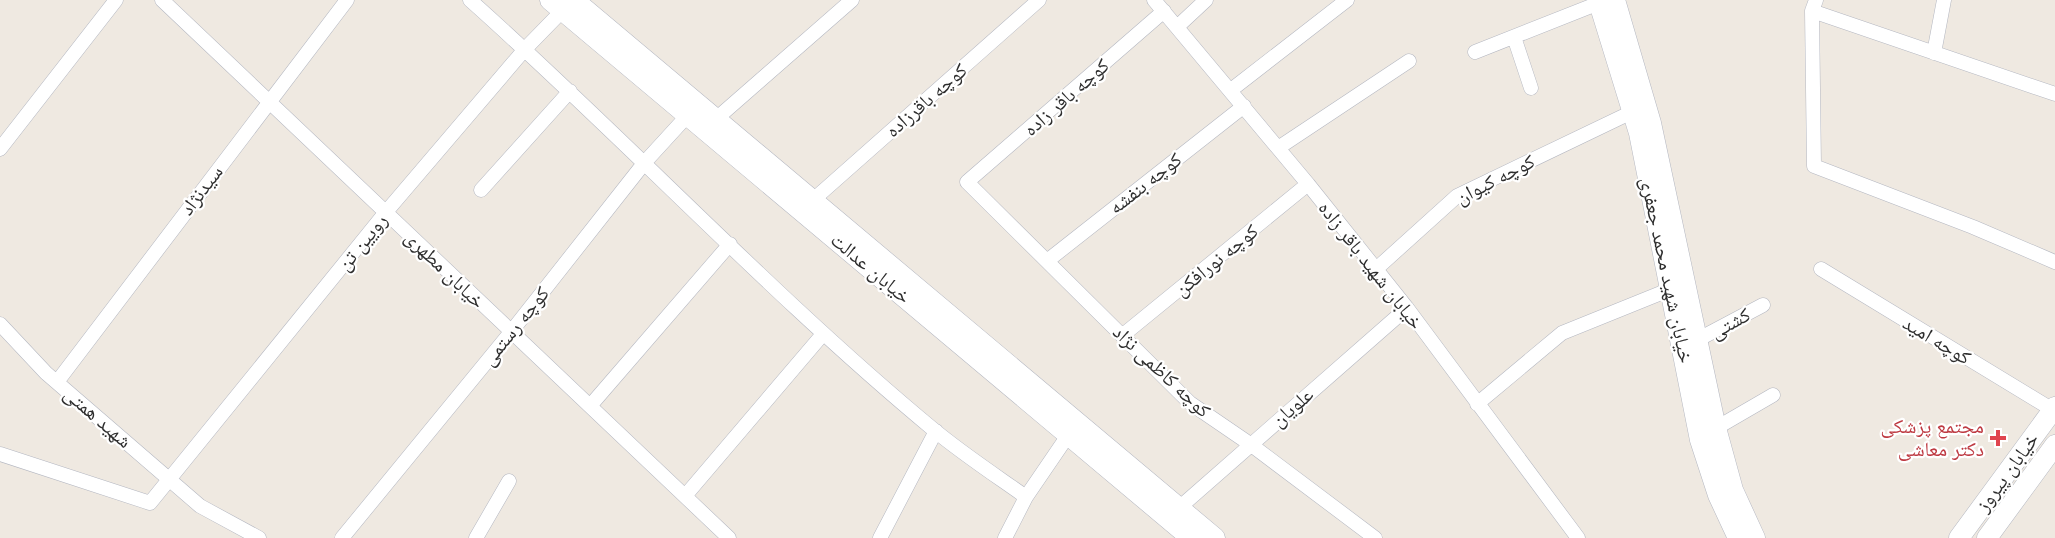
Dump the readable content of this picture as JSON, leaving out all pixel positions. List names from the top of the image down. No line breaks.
{"streets":{"main road":["خیابان عدالت","خیابان شهید محمد جعفری","خیابان پیروز"],"street":["کوچه باقر زاده","کوچه باقرزاده","کوچه کیوان","کوچه بنفشه","سیدنژاد","رویین تن","کوچه نورافکن","خیابان شهید باقر زاده","خیابان مطهری","کشتی","کوچه رستمی","کوچه امید","کوچه کاظمی نژاد","علویان","شهید همتی"]},"crossings":[["کوچه باقر زاده","خیابان شهید باقر زاده"],["کوچه باقر زاده","کوچه کاظمی نژاد"],["کوچه باقرزاده","خیابان عدالت"],["کوچه کیوان","خیابان شهید باقر زاده"],["کوچه کیوان","خیابان شهید محمد جعفری"],["کوچه بنفشه","خیابان شهید باقر زاده"],["کوچه بنفشه","کوچه کاظمی نژاد"],["سیدنژاد","خیابان مطهری"],["سیدنژاد","شهید همتی"],["رویین تن","خیابان عدالت"],["رویین تن","خیابان مطهری"],["رویین تن","شهید همتی"],["کوچه نورافکن","خیابان شهید باقر زاده"],["کوچه نورافکن","کوچه کاظمی نژاد"],["خیابان شهید باقر زاده","علویان"],["خیابان عدالت","کوچه رستمی"],["خیابان عدالت","علویان"],["خیابان مطهری","کوچه رستمی"],["خیابان شهید محمد جعفری","کشتی"],["کوچه امید","خیابان پیروز"],["کوچه کاظمی نژاد","علویان"]],"places":{"health":["مجتمع پزشکی دکتر معاشی"]}}
